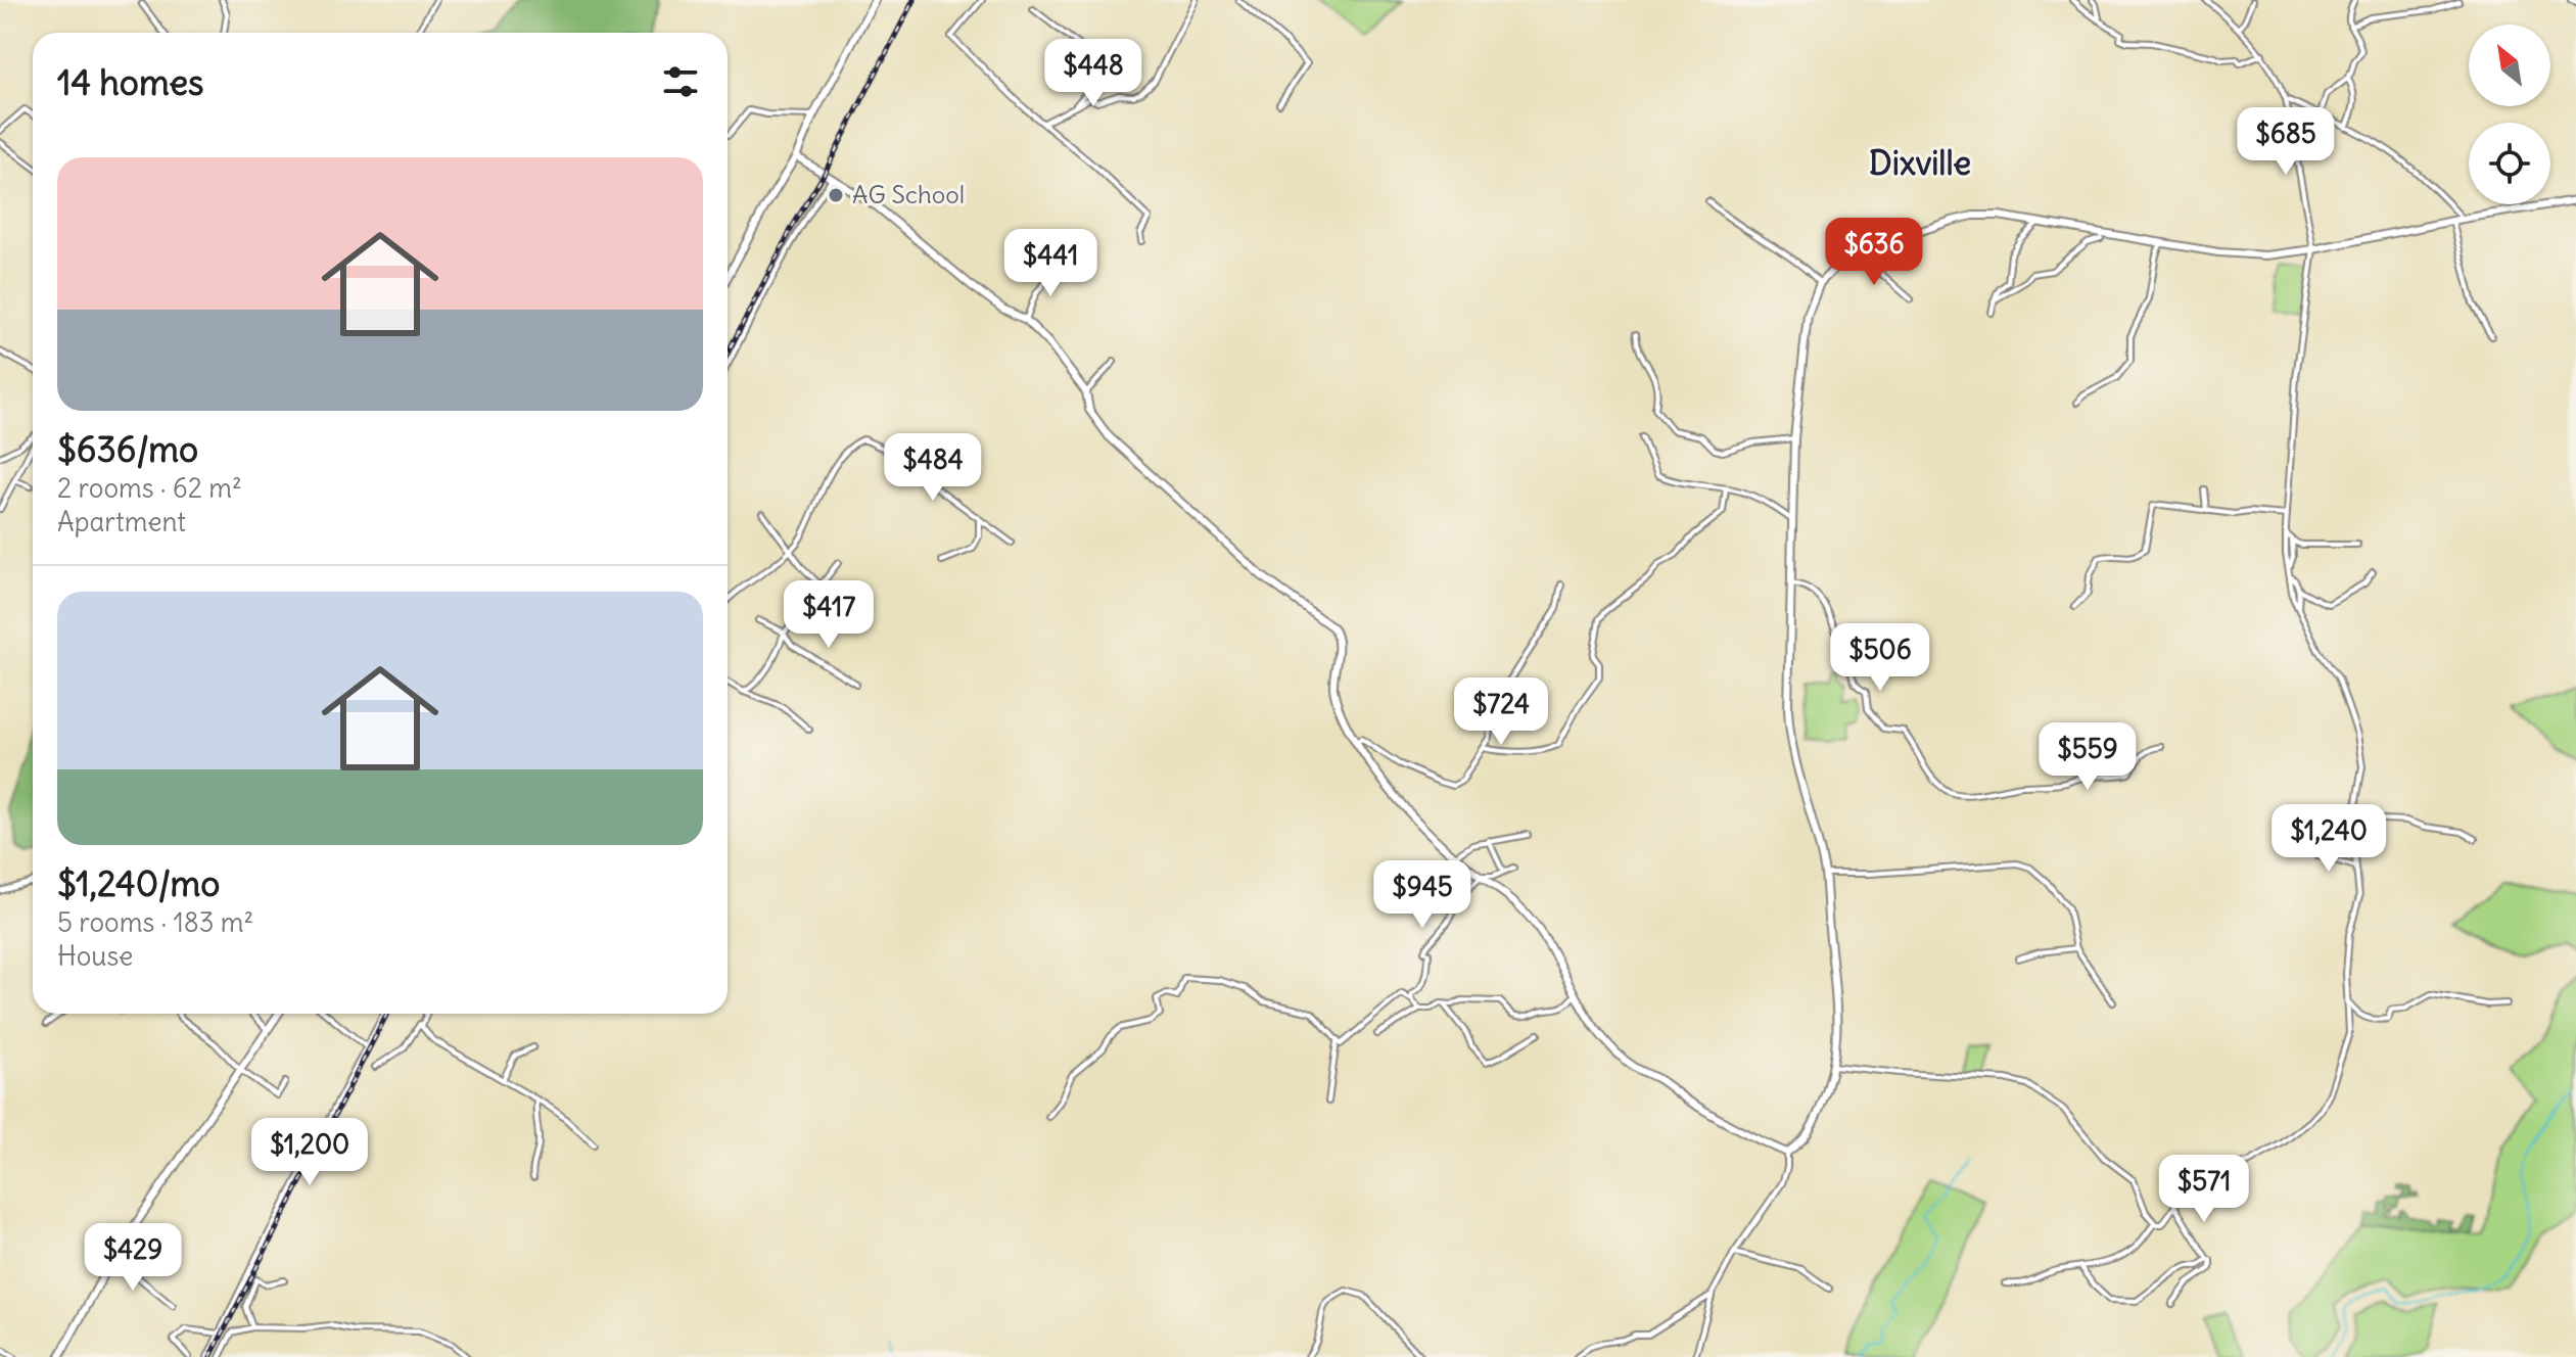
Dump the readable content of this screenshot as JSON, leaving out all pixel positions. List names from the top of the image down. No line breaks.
{"districts":["Dixville"],"places":["AG School"],"north":"top left","page":{"heading":"14 homes","price":["$448","$685","$636","$441","$484","$417","$506","$724","$559","$1,240","$945","$1,200","$571","$429"],"list":[{"name":"$636/mo","note":"2 rooms · 62 m² · Apartment"},{"name":"$1,240/mo","note":"5 rooms · 183 m² · House"}]}}
